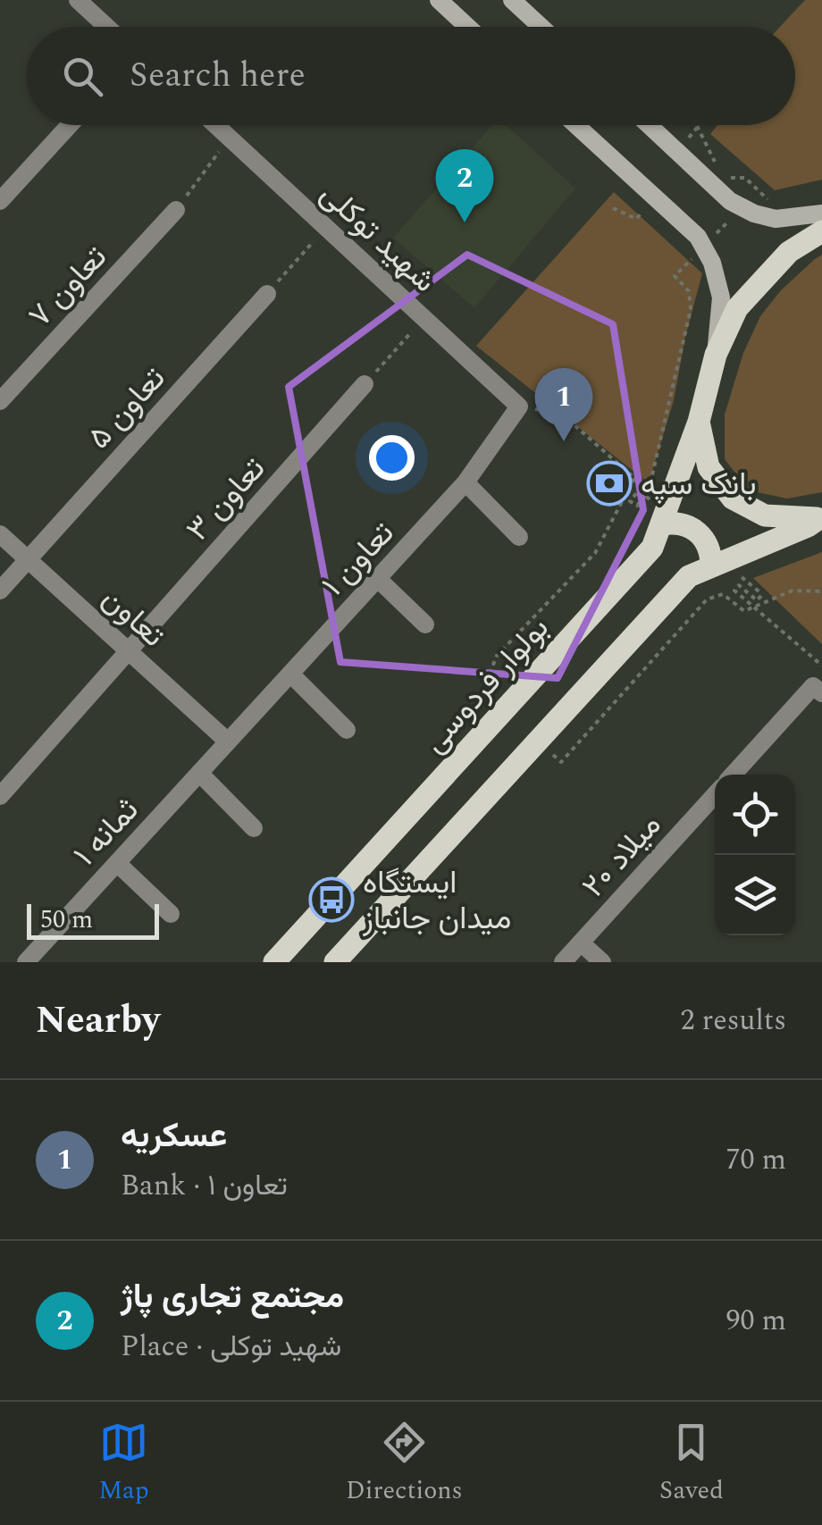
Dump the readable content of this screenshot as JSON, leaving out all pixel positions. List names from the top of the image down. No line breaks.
{"streets":{"main road":["بولوار فردوسی"],"street":["شهید توکلی","تعاون ۷","تعاون ۵","تعاون ۳","تعاون ۱","تعاون","ثمانه ۱","میلاد ۲۰"]},"crossings":[["شهید توکلی","تعاون ۱"],["تعاون ۵","تعاون"],["تعاون ۳","تعاون"],["تعاون ۱","تعاون"],["تعاون ۱","ثمانه ۱"],["تعاون","ثمانه ۱"]],"places":{"bank":["بانک سپه"],"bus stop":["ایستگاه میدان جانباز"]},"scale_bar":"50 m","page":{"search":"Search here","pins":["2","1"],"scale":"50 m","heading":["Nearby","2 results"],"list":[{"mark":"1","name":"عسکریه","note":"Bank · تعاون ۱","value":"70 m"},{"mark":"2","name":"مجتمع تجاری پاژ","note":"Place · شهید توکلی","value":"90 m"}],"nav":["Map","Directions","Saved"]}}
